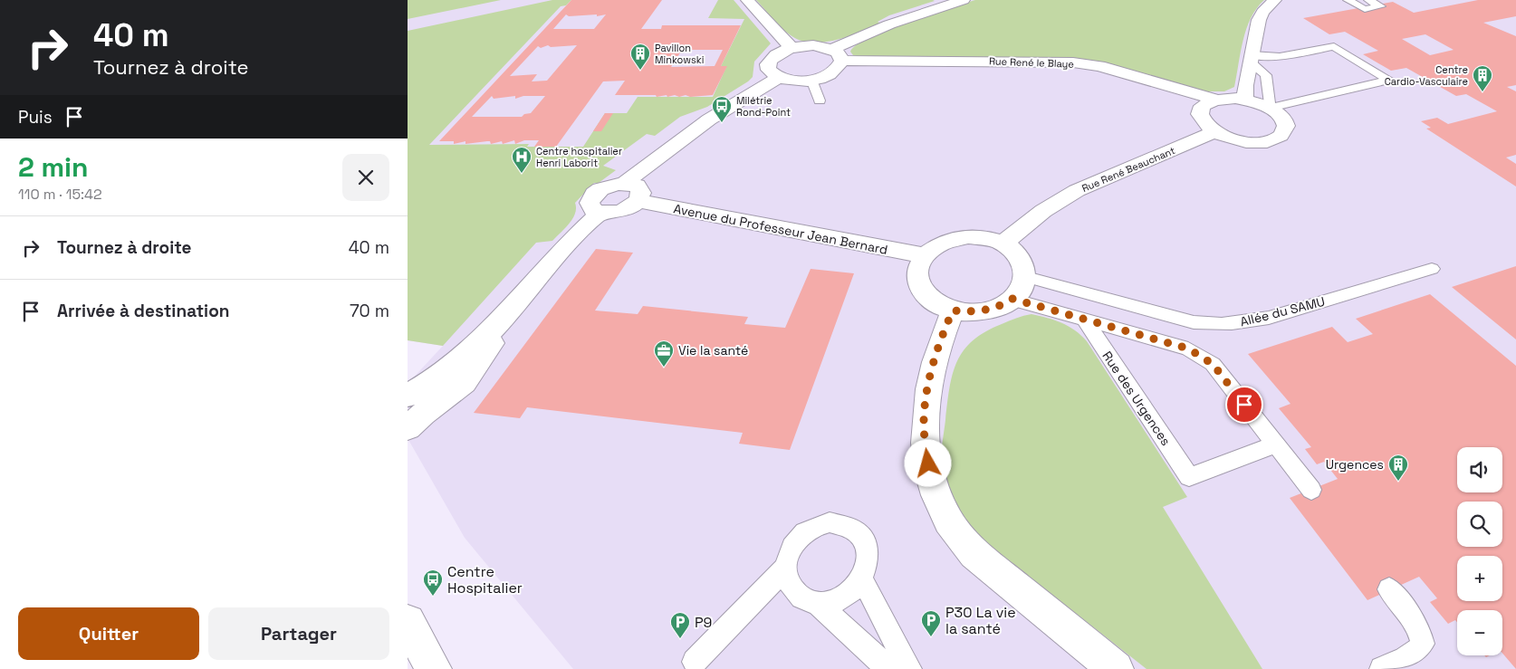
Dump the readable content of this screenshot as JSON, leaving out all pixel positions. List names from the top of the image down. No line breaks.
{"streets":{"street":["Rue René le Blaye","Rue René Beauchant","Avenue du Professeur Jean Bernard"],"lane":["Allée du SAMU","Rue des Urgences"]},"crossings":[["Rue René Beauchant","Avenue du Professeur Jean Bernard"],["Rue René Beauchant","Allée du SAMU"],["Avenue du Professeur Jean Bernard","Allée du SAMU"]],"places":{"building":["Pavillon Minkowski","Centre Cardio-Vasculaire","Urgences"],"bus stop":["Milétrie Rond-Point","Centre Hospitalier"],"hospital":["Centre hospitalier Henri Laborit"],"office":["Vie la santé"],"parking":["P30 La vie la santé","P9"]},"page":{"turn":["40 m","Tournez à droite"],"then":"Puis","heading":["2 min","110 m · 15:42"],"list":[{"name":"Tournez à droite","value":"40 m"},{"name":"Arrivée à destination","value":"70 m"}],"map_buttons":["+","−"],"buttons":["Quitter","Partager"]}}
